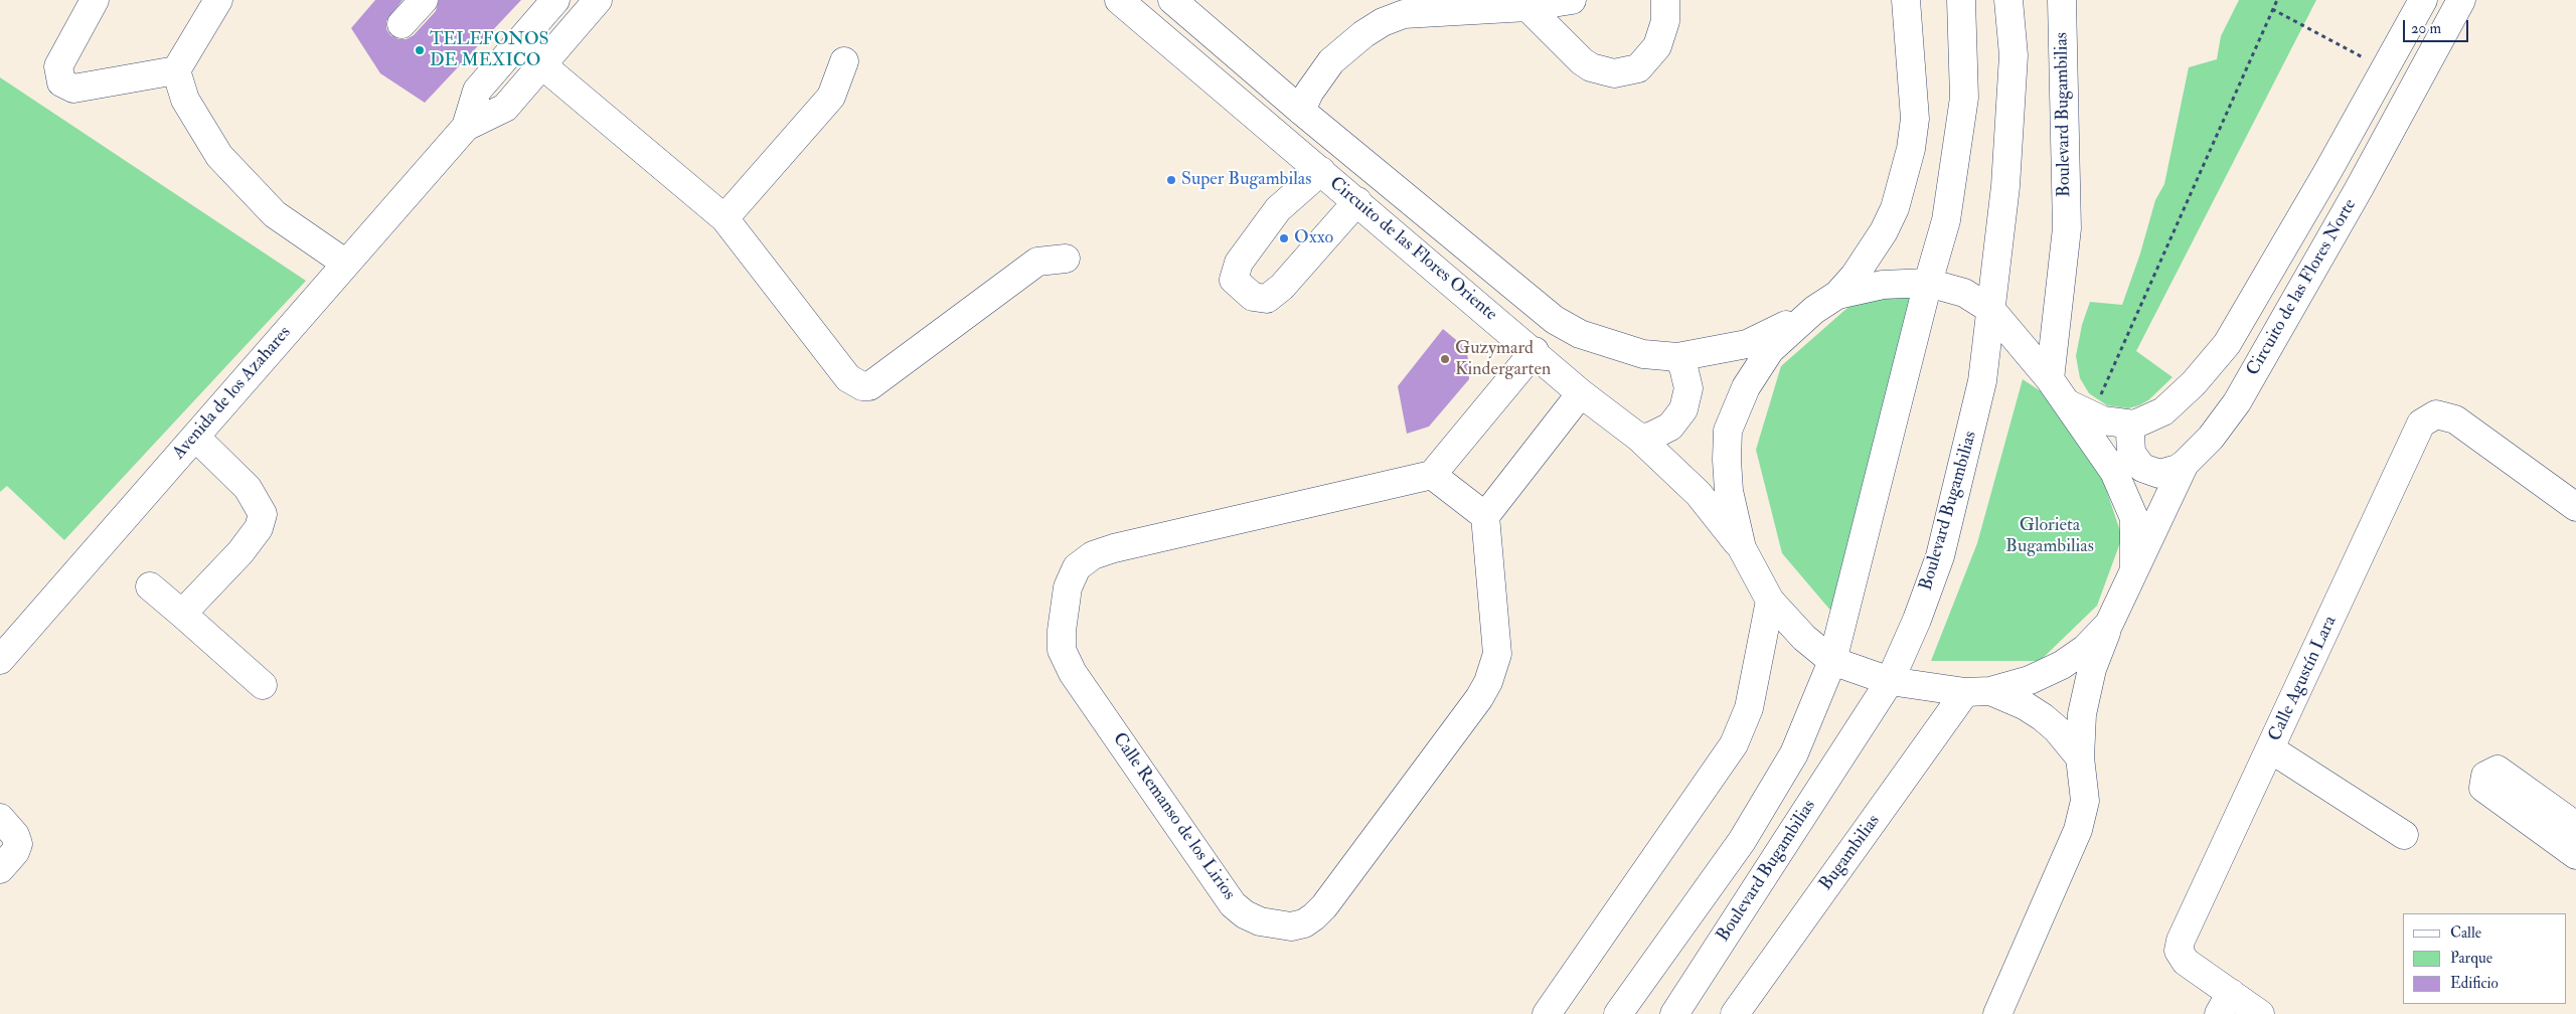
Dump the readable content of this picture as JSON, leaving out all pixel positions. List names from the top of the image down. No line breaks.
{"streets":{"street":["Boulevard Bugambilias","Circuito de las Flores Oriente","Circuito de las Flores Norte","Avenida de los Azahares","Calle Agustín Lara","Calle Remanso de los Lirios","Bugambilias"]},"parks":["Glorieta Bugambilias"],"places":["TELEFONOS DE MEXICO","Super Bugambilas","Oxxo","Guzymard Kindergarten"],"legend":["Calle","Parque","Edificio"],"scale_bar":"20 m"}
